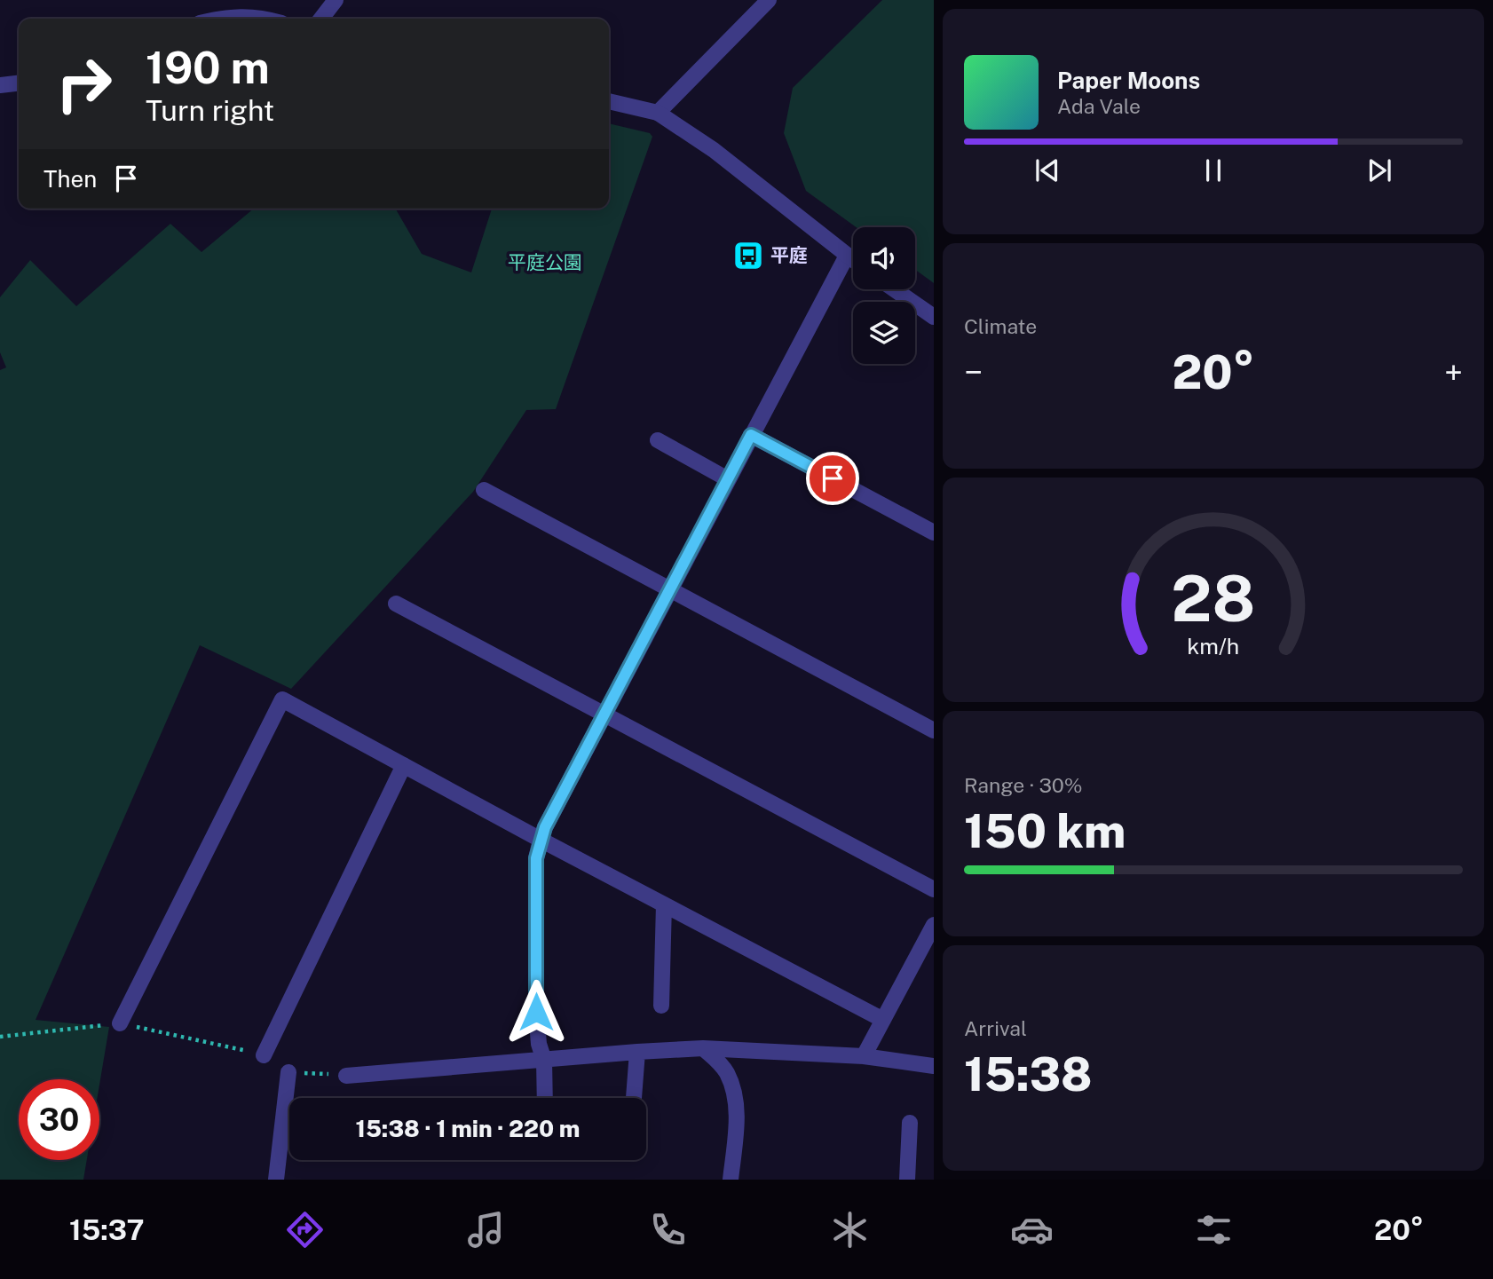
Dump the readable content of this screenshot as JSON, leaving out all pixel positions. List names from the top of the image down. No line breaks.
{"parks":["平庭公園"],"places":{"bus stop":["平庭"]},"page":{"turn":["190 m","Turn right"],"song":["Paper Moons","Ada Vale"],"then":"Then","tile":["Climate",["Range · 30%","150 km"],["Arrival","15:38"]],"heat":["−","20°","+"],"limit":"30","trip":"15:38 · 1 min · 220 m","tabs":["15:37","20°"],"gauge":["28","km/h"]}}
